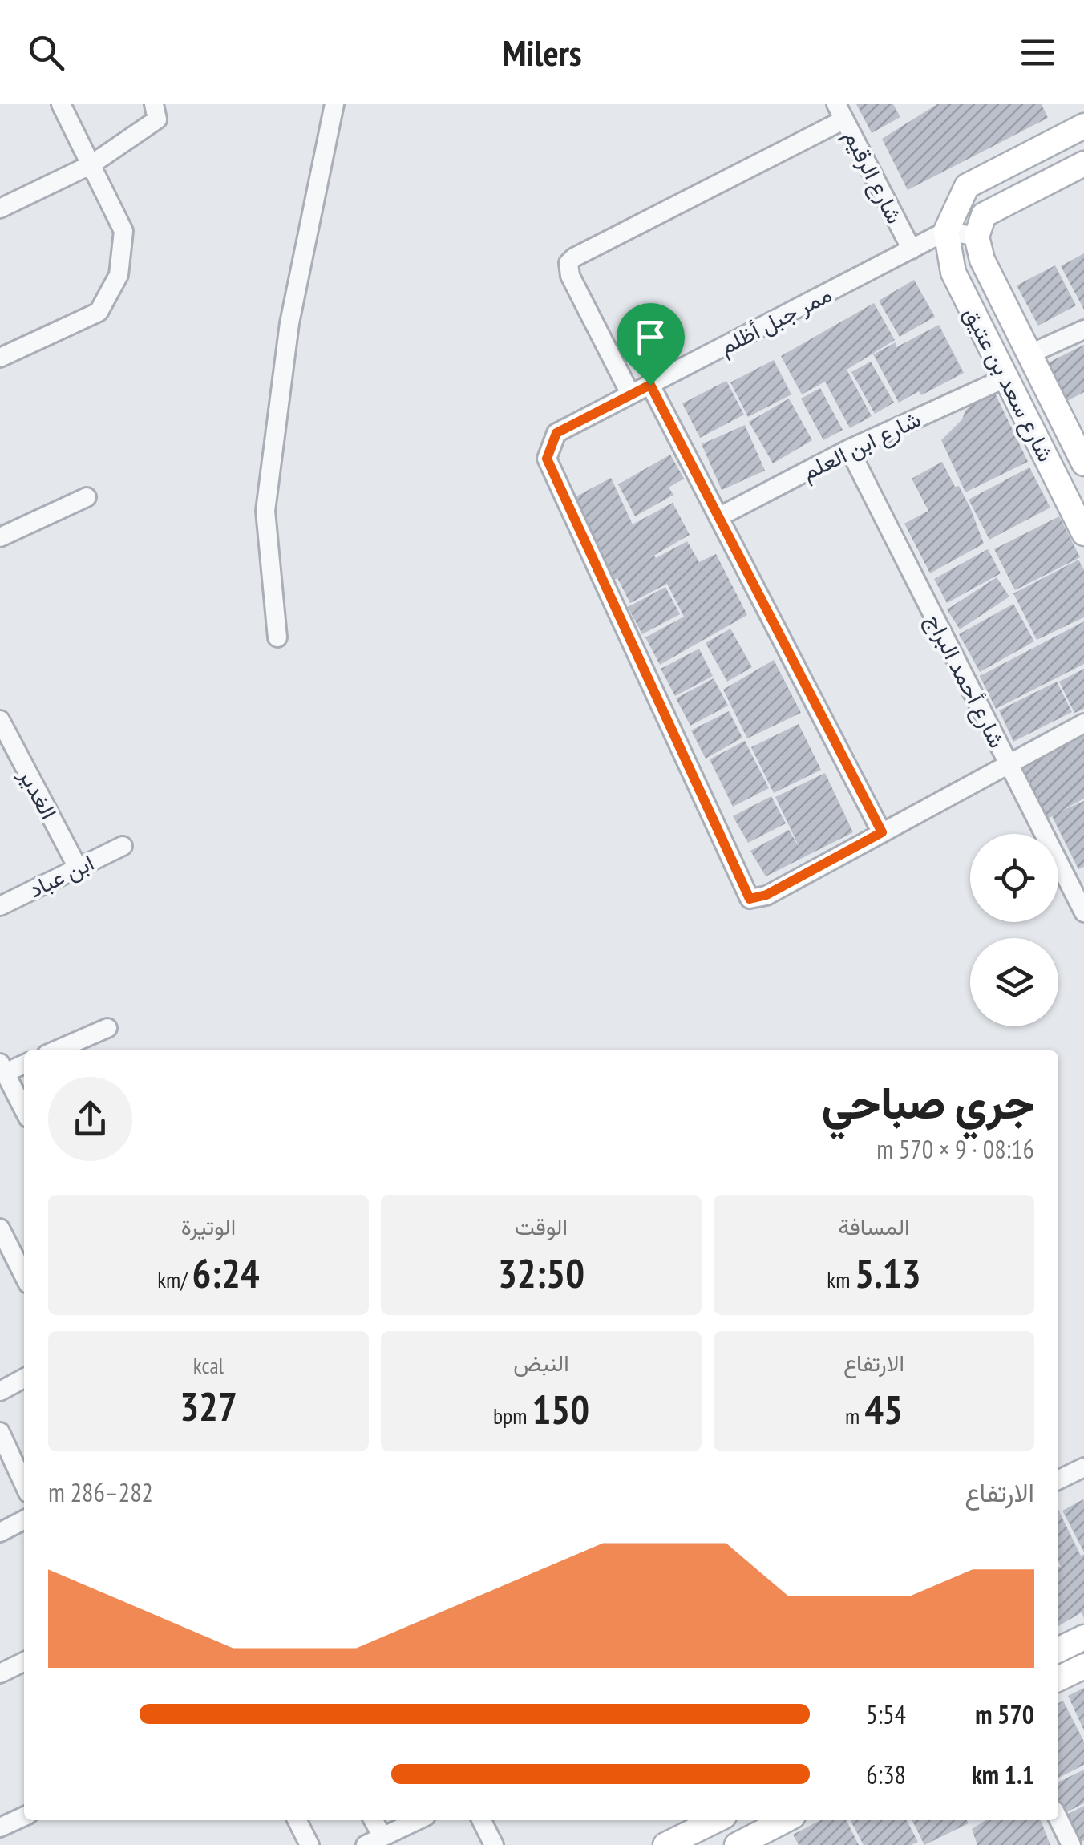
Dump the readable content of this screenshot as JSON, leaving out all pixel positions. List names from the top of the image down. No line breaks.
{"streets":{"street":["شارع الرقيم","ممر جبل أظلم","شارع سعد بن عتيق","شارع ابن العلم","شارع أحمد البراج","الغدير","ابن عباد"]},"crossings":[["شارع الرقيم","ممر جبل أظلم"],["ممر جبل أظلم","شارع سعد بن عتيق"],["ممر جبل أظلم","شارع أحمد البراج"],["شارع سعد بن عتيق","شارع ابن العلم"],["شارع ابن العلم","شارع أحمد البراج"],["الغدير","ابن عباد"]],"page":{"header":"Milers","heading":["جري صباحي","08:16 · 9 × 570 m"],"stats":[["المسافة","5.13 km"],["الوقت","32:50"],["الوتيرة","6:24 /km"],["الارتفاع","45 m"],["النبض","150 bpm"],["kcal","327"]],"chart":["الارتفاع","282–286 m"],"list":[{"name":"570 m","note":"5:54"},{"name":"1.1 km","note":"6:38"}]}}
